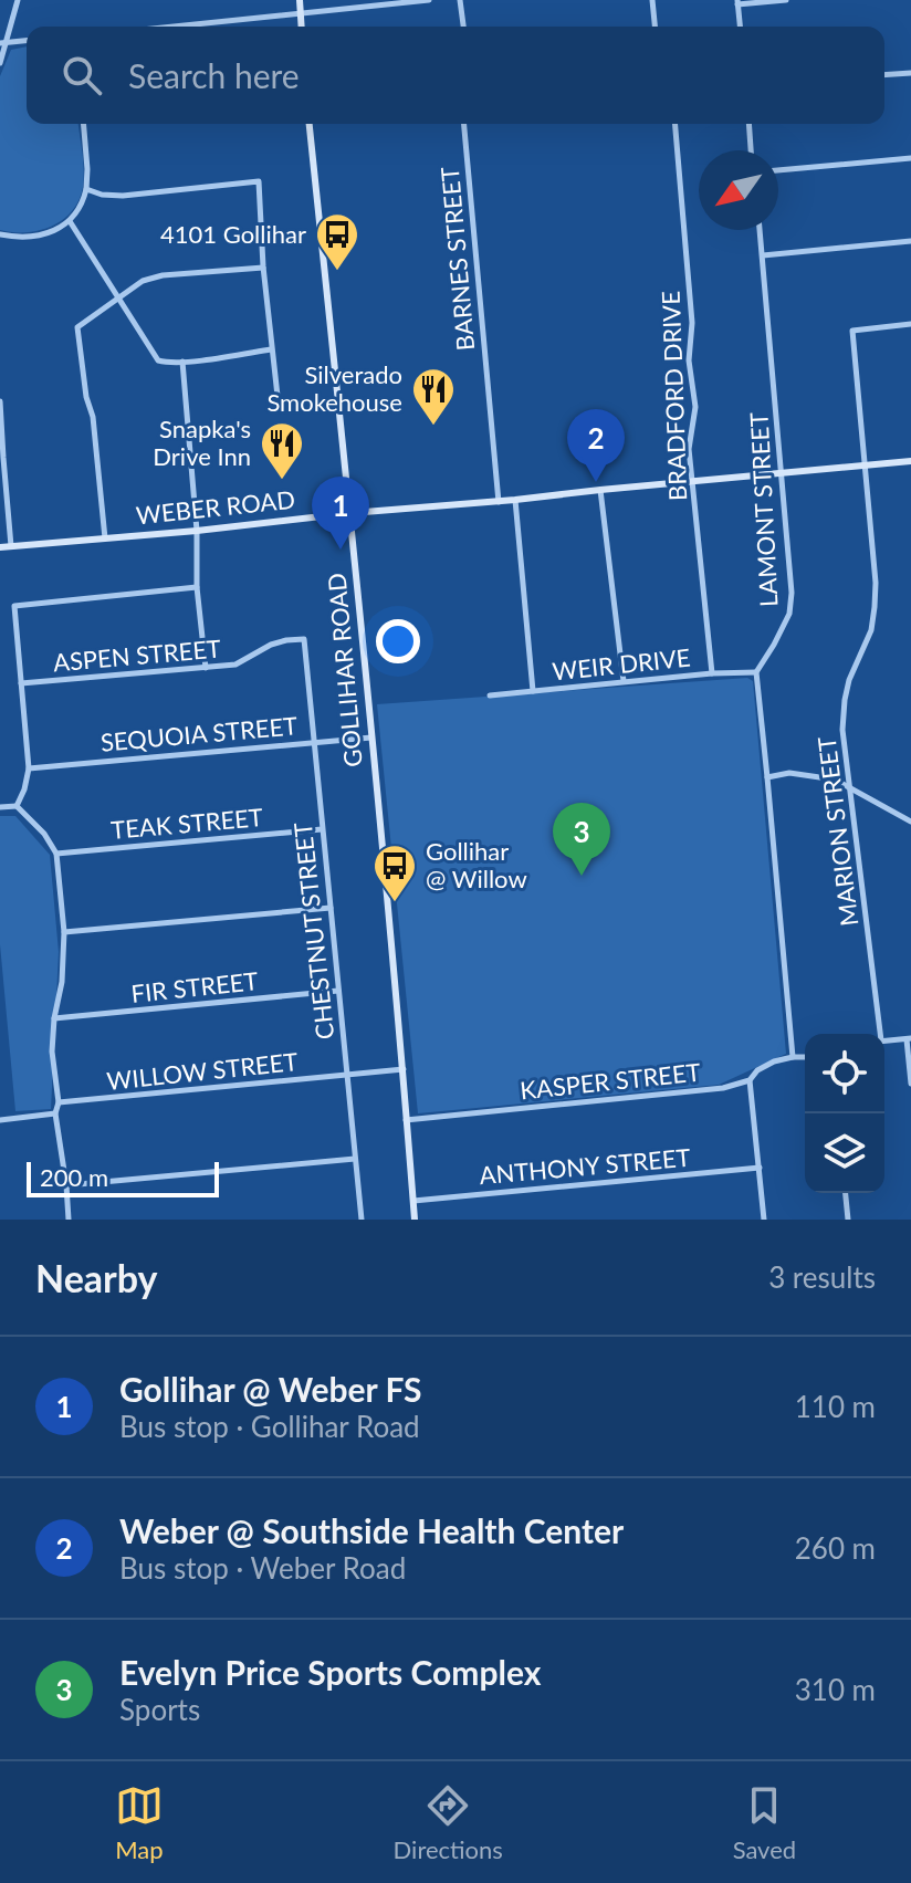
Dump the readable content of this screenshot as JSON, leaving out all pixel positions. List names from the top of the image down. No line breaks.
{"streets":{"main road":["WEBER ROAD","GOLLIHAR ROAD"],"street":["BARNES STREET","BRADFORD DRIVE","LAMONT STREET","ASPEN STREET","WEIR DRIVE","SEQUOIA STREET","TEAK STREET","MARION STREET","CHESTNUT STREET","FIR STREET","WILLOW STREET","KASPER STREET","ANTHONY STREET"]},"crossings":[["BARNES STREET","WEBER ROAD"],["BRADFORD DRIVE","WEBER ROAD"],["BRADFORD DRIVE","WEIR DRIVE"],["WEBER ROAD","LAMONT STREET"],["WEBER ROAD","GOLLIHAR ROAD"],["WEBER ROAD","MARION STREET"],["LAMONT STREET","WEIR DRIVE"],["ASPEN STREET","CHESTNUT STREET"],["GOLLIHAR ROAD","SEQUOIA STREET"],["GOLLIHAR ROAD","WILLOW STREET"],["GOLLIHAR ROAD","KASPER STREET"],["GOLLIHAR ROAD","ANTHONY STREET"],["SEQUOIA STREET","CHESTNUT STREET"],["TEAK STREET","CHESTNUT STREET"],["CHESTNUT STREET","FIR STREET"],["CHESTNUT STREET","WILLOW STREET"]],"places":{"bus stop":["4101 Gollihar","Gollihar @ Willow"],"restaurant":["Silverado Smokehouse","Snapka's Drive Inn"]},"scale_bar":"200 m","north":"bottom left","page":{"search":"Search here","pins":["2","1","3"],"scale":"200 m","heading":["Nearby","3 results"],"list":[{"mark":"1","name":"Gollihar @ Weber FS","note":"Bus stop · Gollihar Road","value":"110 m"},{"mark":"2","name":"Weber @ Southside Health Center","note":"Bus stop · Weber Road","value":"260 m"},{"mark":"3","name":"Evelyn Price Sports Complex","note":"Sports","value":"310 m"}],"nav":["Map","Directions","Saved"]}}
